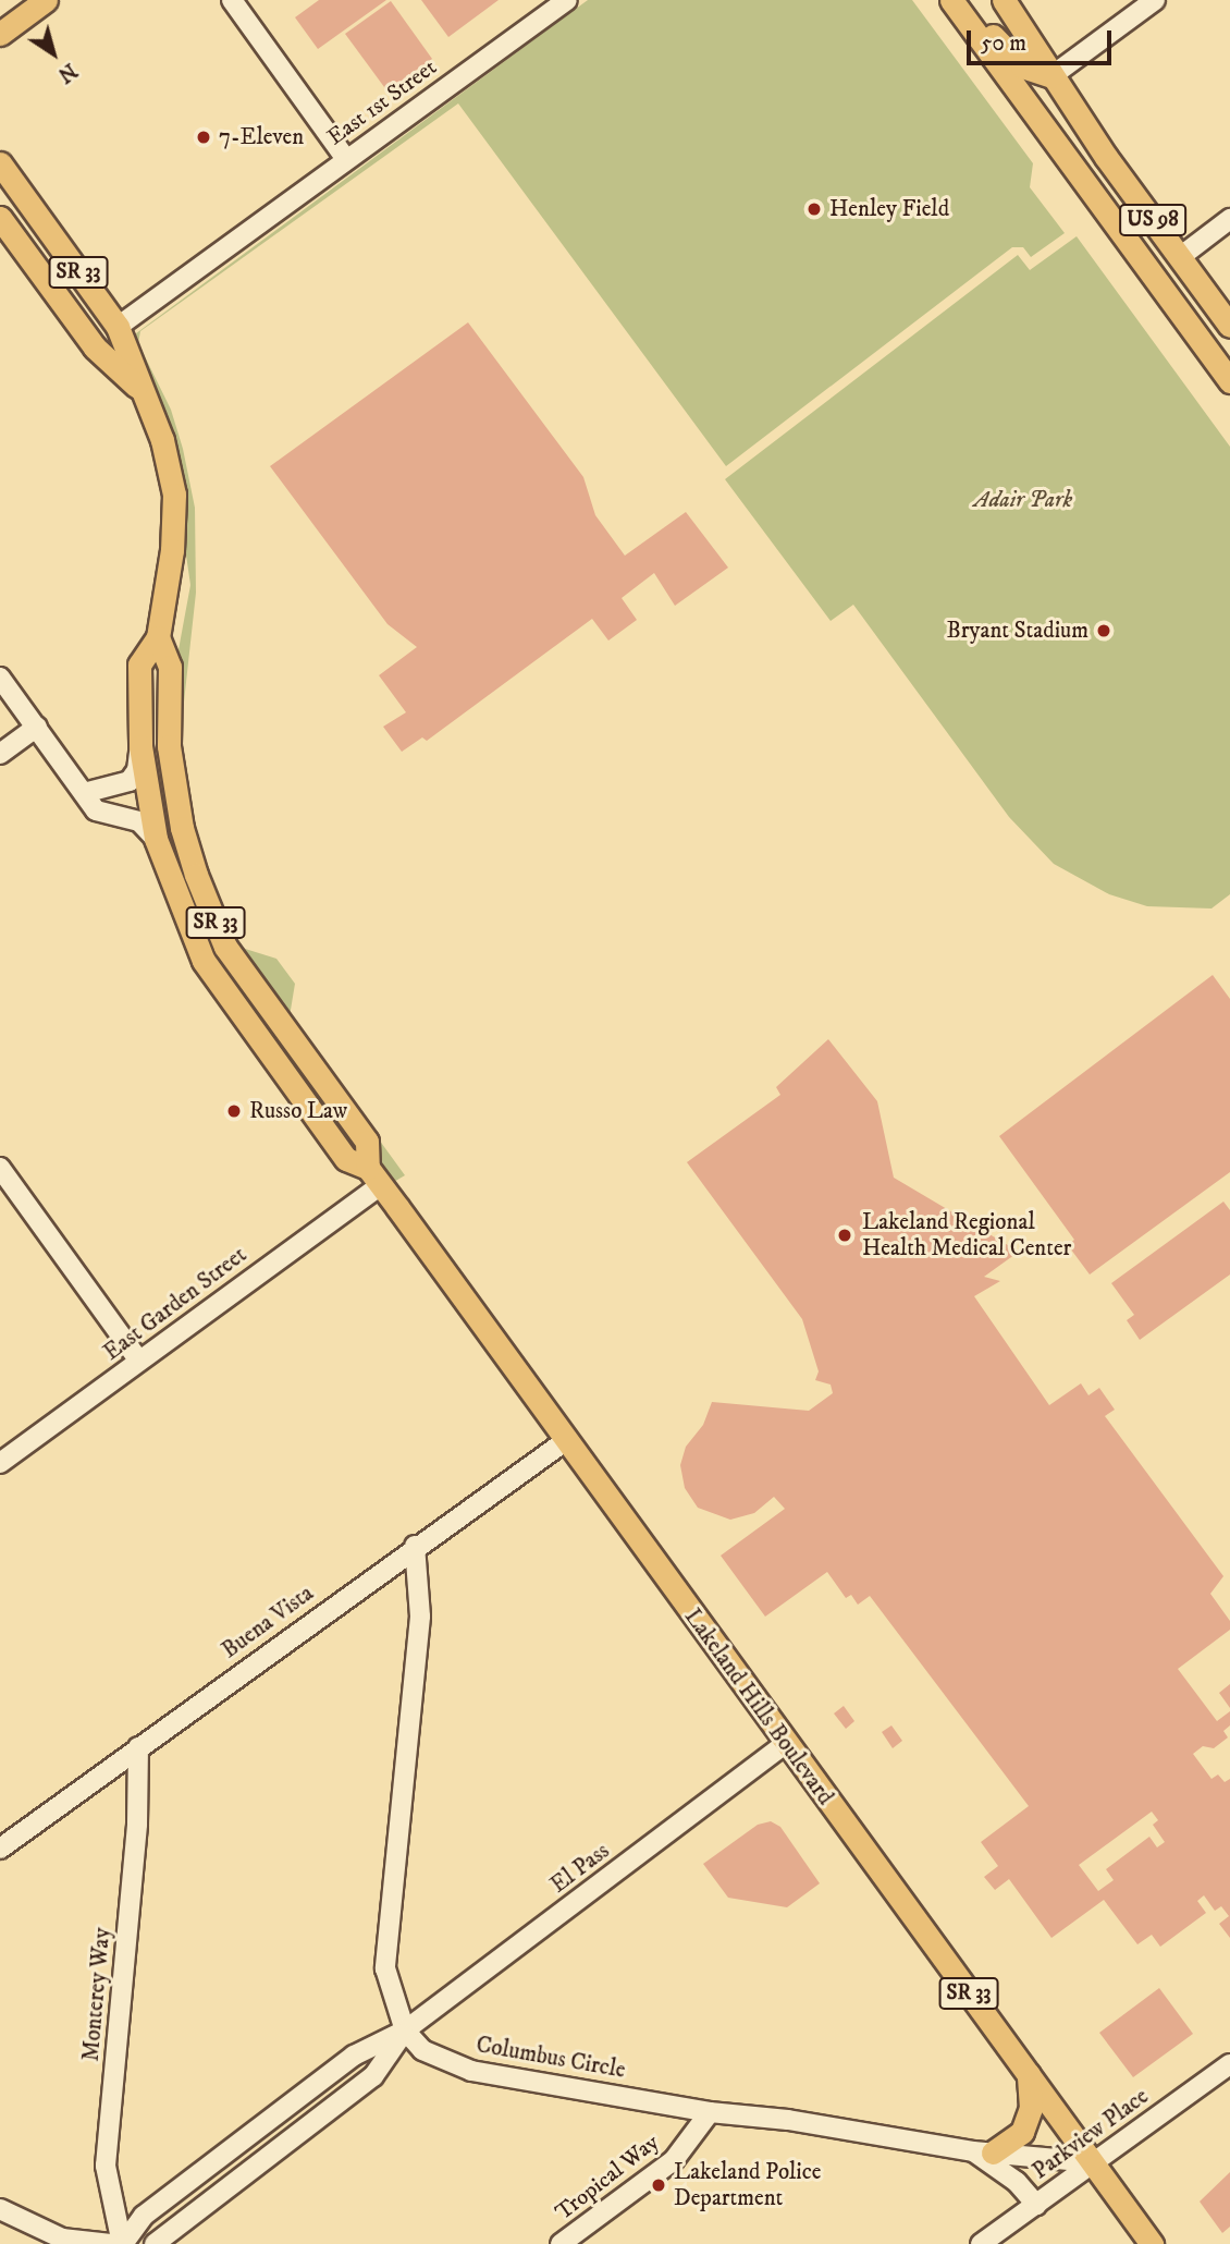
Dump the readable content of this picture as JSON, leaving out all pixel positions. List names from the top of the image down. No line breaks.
{"streets":{"main road":["US 98","SR 33","Lakeland Hills Boulevard"],"street":["East 1st Street","East Garden Street","Buena Vista","El Pass","Monterey Way","Columbus Circle","Parkview Place","Tropical Way"]},"crossings":[["East 1st Street","Lakeland Hills Boulevard"],["East Garden Street","Lakeland Hills Boulevard"],["Buena Vista","Lakeland Hills Boulevard"],["Buena Vista","Monterey Way"],["Lakeland Hills Boulevard","El Pass"],["Lakeland Hills Boulevard","Columbus Circle"],["Lakeland Hills Boulevard","Parkview Place"],["El Pass","Monterey Way"],["El Pass","Columbus Circle"],["Columbus Circle","Parkview Place"],["Columbus Circle","Tropical Way"]],"parks":["Adair Park"],"places":["7-Eleven","Henley Field","Bryant Stadium","Russo Law","Lakeland Regional Health Medical Center","Lakeland Police Department"],"scale_bar":"50 m","north":"bottom right"}
